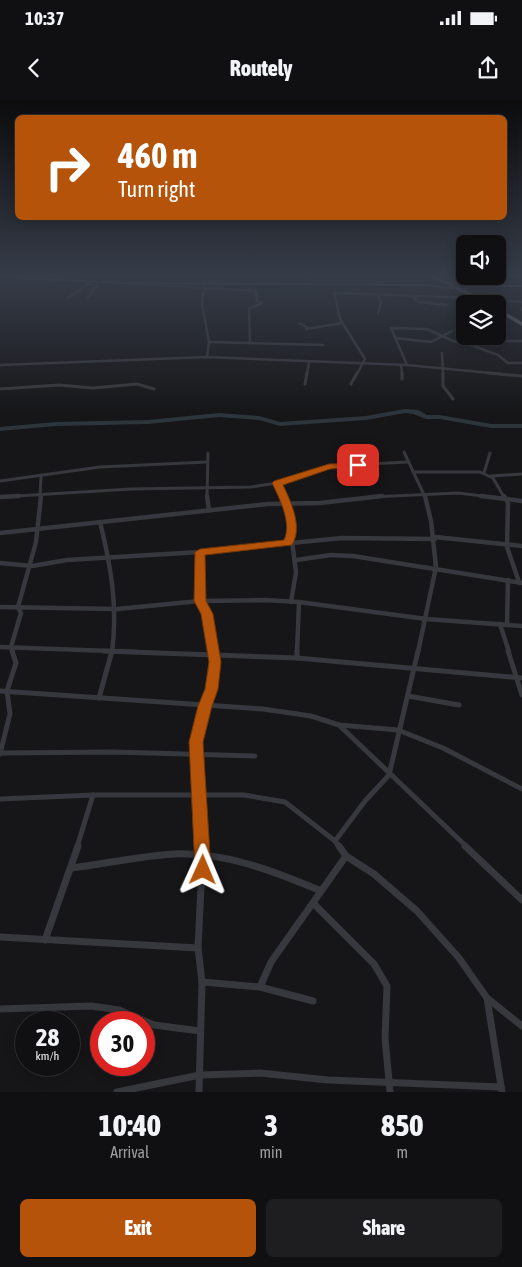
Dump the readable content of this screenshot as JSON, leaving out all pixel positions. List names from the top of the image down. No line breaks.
{"page":{"status":"10:37","header":"Routely","turn":["460 m","Turn right"],"speed":"28 km/h","limit":"30","eta":["10:40","Arrival","3","min","850","m"],"buttons":["Exit","Share"]}}
